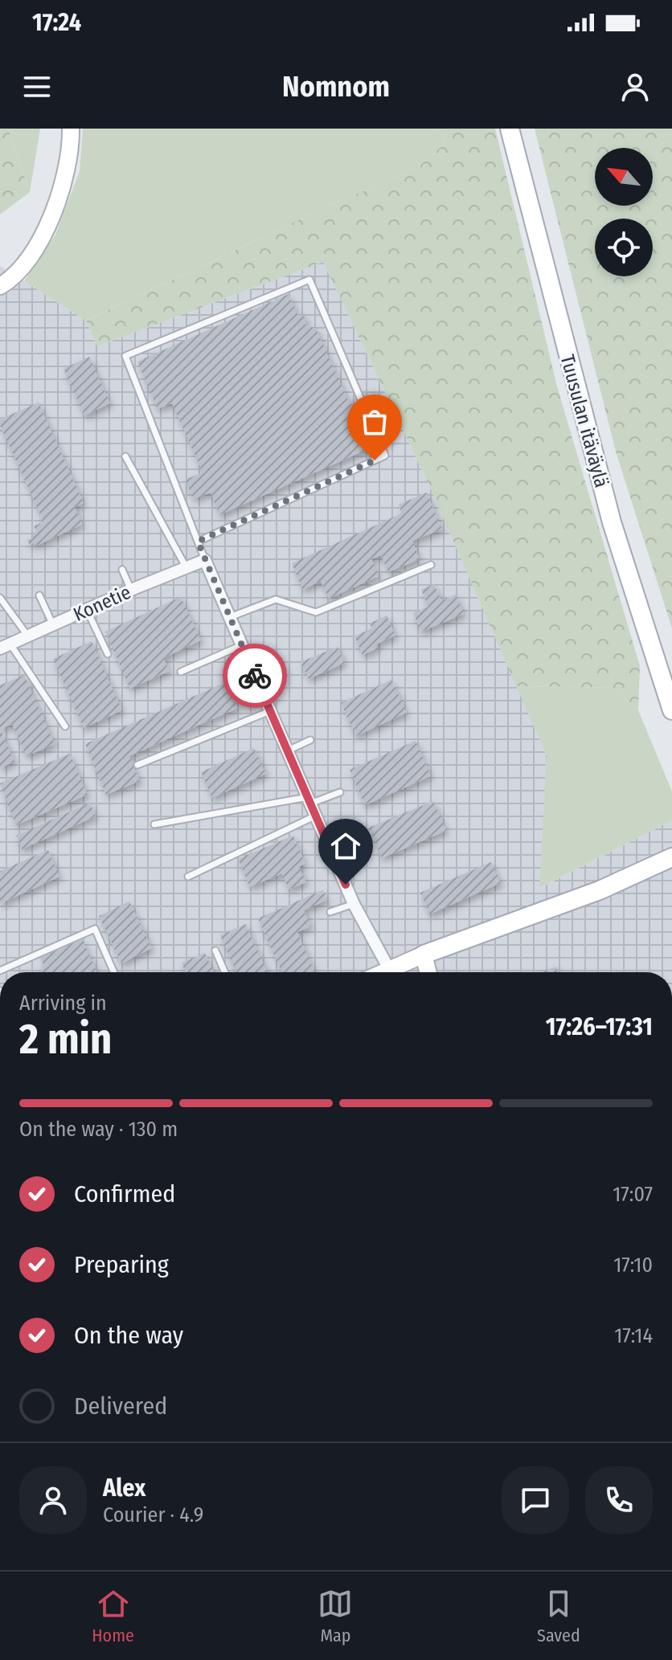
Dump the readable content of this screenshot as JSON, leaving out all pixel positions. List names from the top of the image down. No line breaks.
{"streets":{"main road":["Tuusulan itäväylä"],"street":["Konetie"]},"north":"top left","page":{"status":"17:24","header":"Nomnom","heading":["2 min","Arriving in","17:26–17:31"],"panel":["Alex","Courier · 4.9"],"bar":"On the way · 130 m","list":[["Confirmed","17:07"],["Preparing","17:10"],["On the way","17:14"],"Delivered"],"tabs":["Home","Map","Saved"]}}
